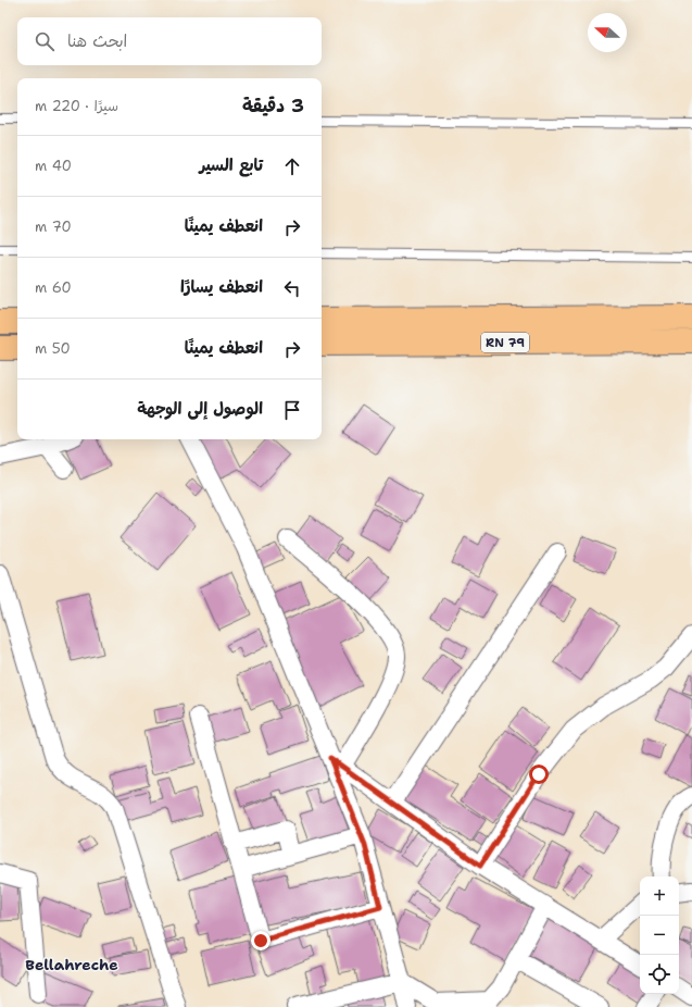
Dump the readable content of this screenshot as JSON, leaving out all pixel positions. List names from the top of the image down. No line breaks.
{"streets":{"highway":["RN 79"]},"districts":["Bellahreche"],"north":"left","page":{"search":"ابحث هنا","heading":["3 دقيقة","سيرًا · 220 m"],"list":[["تابع السير","40 m"],["انعطف يمينًا","70 m"],["انعطف يسارًا","60 m"],["انعطف يمينًا","50 m"],"الوصول إلى الوجهة"],"map_buttons":["+","−"]}}
